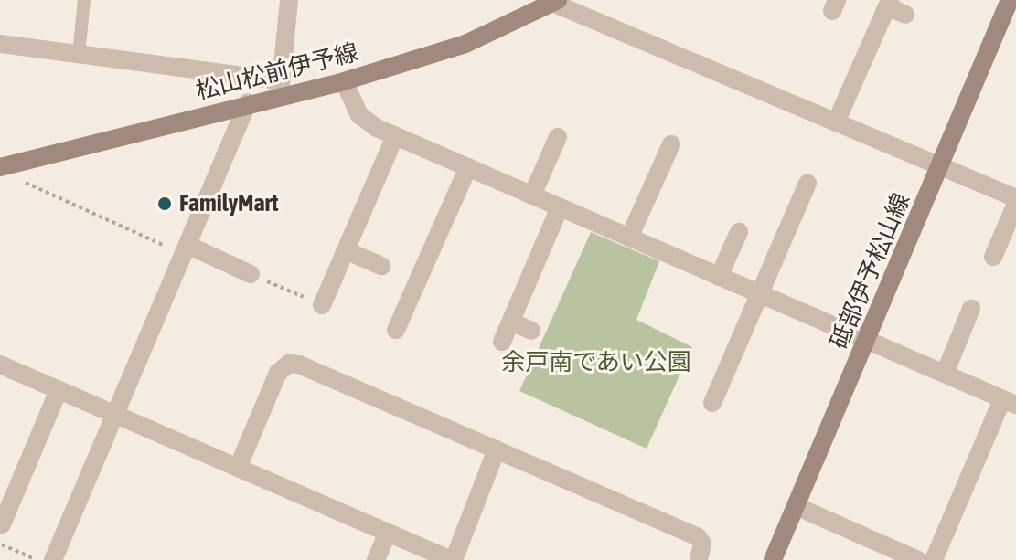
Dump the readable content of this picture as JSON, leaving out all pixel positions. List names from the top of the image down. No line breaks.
{"streets":{"main road":["松山松前伊予線","砥部伊予松山線"]},"parks":["余戸南であい公園"],"places":["FamilyMart"]}
